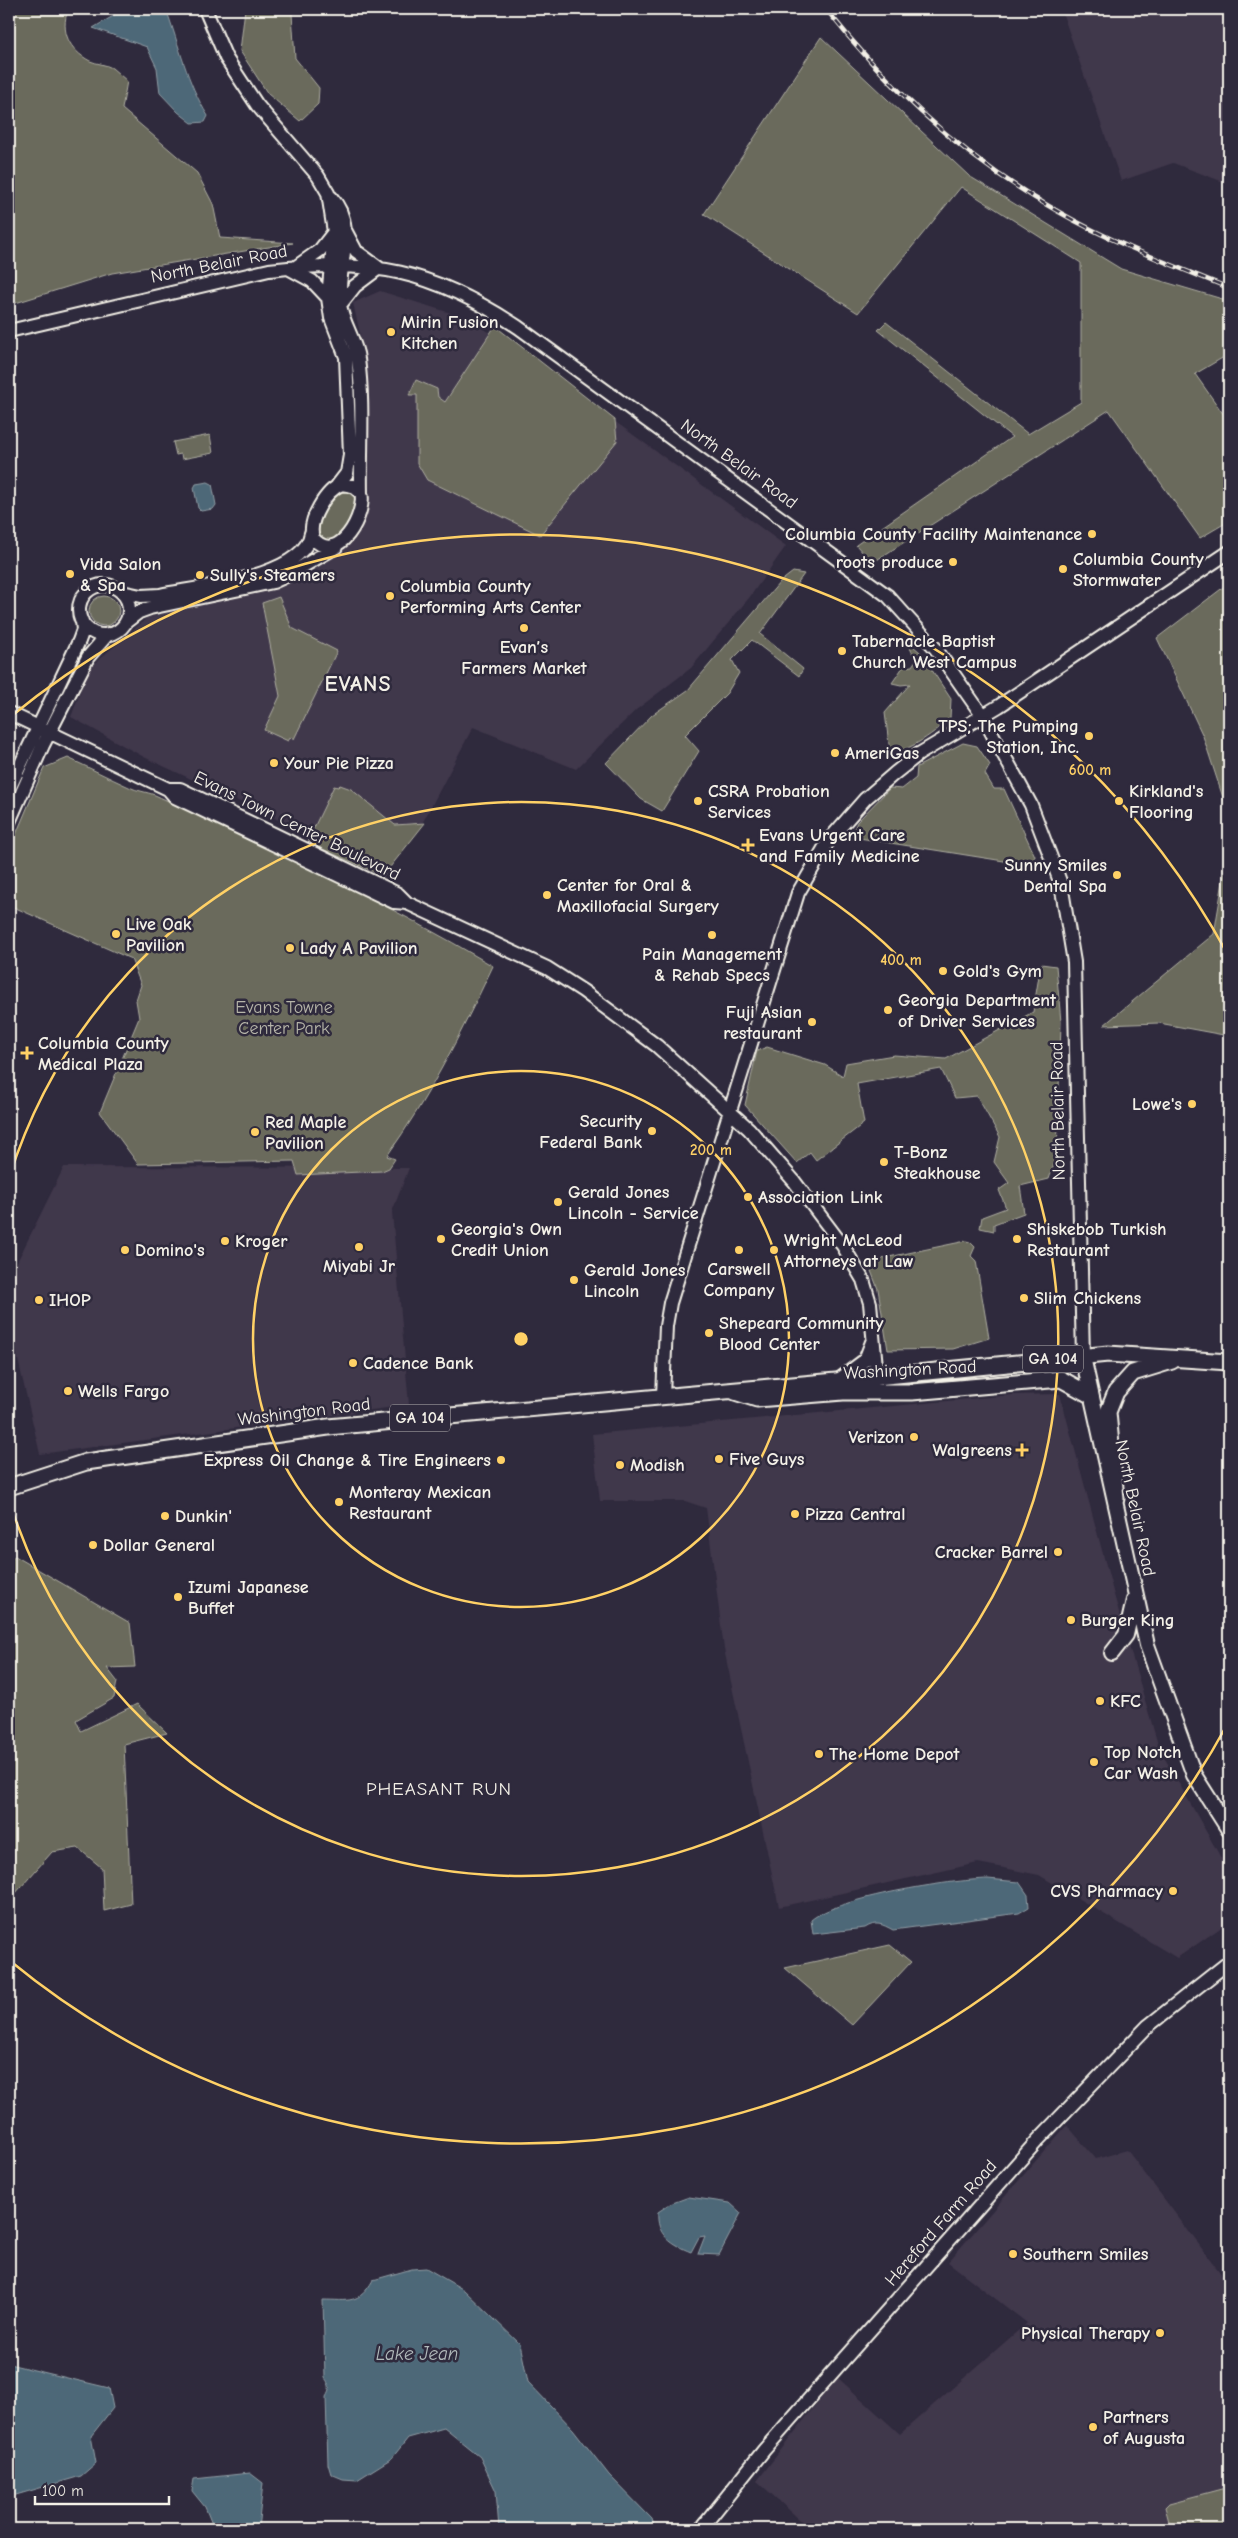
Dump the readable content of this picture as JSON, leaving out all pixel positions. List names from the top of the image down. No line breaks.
{"streets":{"main road":["North Belair Road","GA 104","Washington Road"],"street":["Evans Town Center Boulevard","Hereford Farm Road"]},"crossings":[["North Belair Road","Washington Road"],["Evans Town Center Boulevard","Washington Road"]],"districts":["EVANS","PHEASANT RUN"],"water":["Lake Jean"],"parks":["Evans Towne Center Park"],"places":{"other":["Mirin Fusion Kitchen","Columbia County Facility Maintenance","roots produce","Columbia County Stormwater","Vida Salon & Spa","Sully's Steamers","Columbia County Performing Arts Center","Evan’s Farmers Market","Tabernacle Baptist Church West Campus","TPS; The Pumping Station, Inc.","AmeriGas","Your Pie Pizza","CSRA Probation Services","Kirkland's Flooring","Sunny Smiles Dental Spa","Center for Oral & Maxillofacial Surgery","Live Oak Pavilion","Pain Management & Rehab Specs","Lady A Pavilion","Gold's Gym","Georgia Department of Driver Services","Fuji Asian restaurant","Lowe's","Security Federal Bank","Red Maple Pavilion","T-Bonz Steakhouse","Association Link","Gerald Jones Lincoln - Service","Georgia's Own Credit Union","Shiskebob Turkish Restaurant","Kroger","Miyabi Jr","Domino's","Carswell Company","Wright McLeod Attorneys at Law","Gerald Jones Lincoln","Slim Chickens","IHOP","Shepeard Community Blood Center","Cadence Bank","Wells Fargo","Verizon","Five Guys","Express Oil Change & Tire Engineers","Modish","Monteray Mexican Restaurant","Pizza Central","Dunkin'","Dollar General","Cracker Barrel","Izumi Japanese Buffet","Burger King","KFC","The Home Depot","Top Notch Car Wash","CVS Pharmacy","Southern Smiles","Physical Therapy","Partners of Augusta"],"health":["Evans Urgent Care and Family Medicine","Columbia County Medical Plaza","Walgreens"]},"scale_bar":"100 m","rings":["600 m","400 m","200 m"]}
